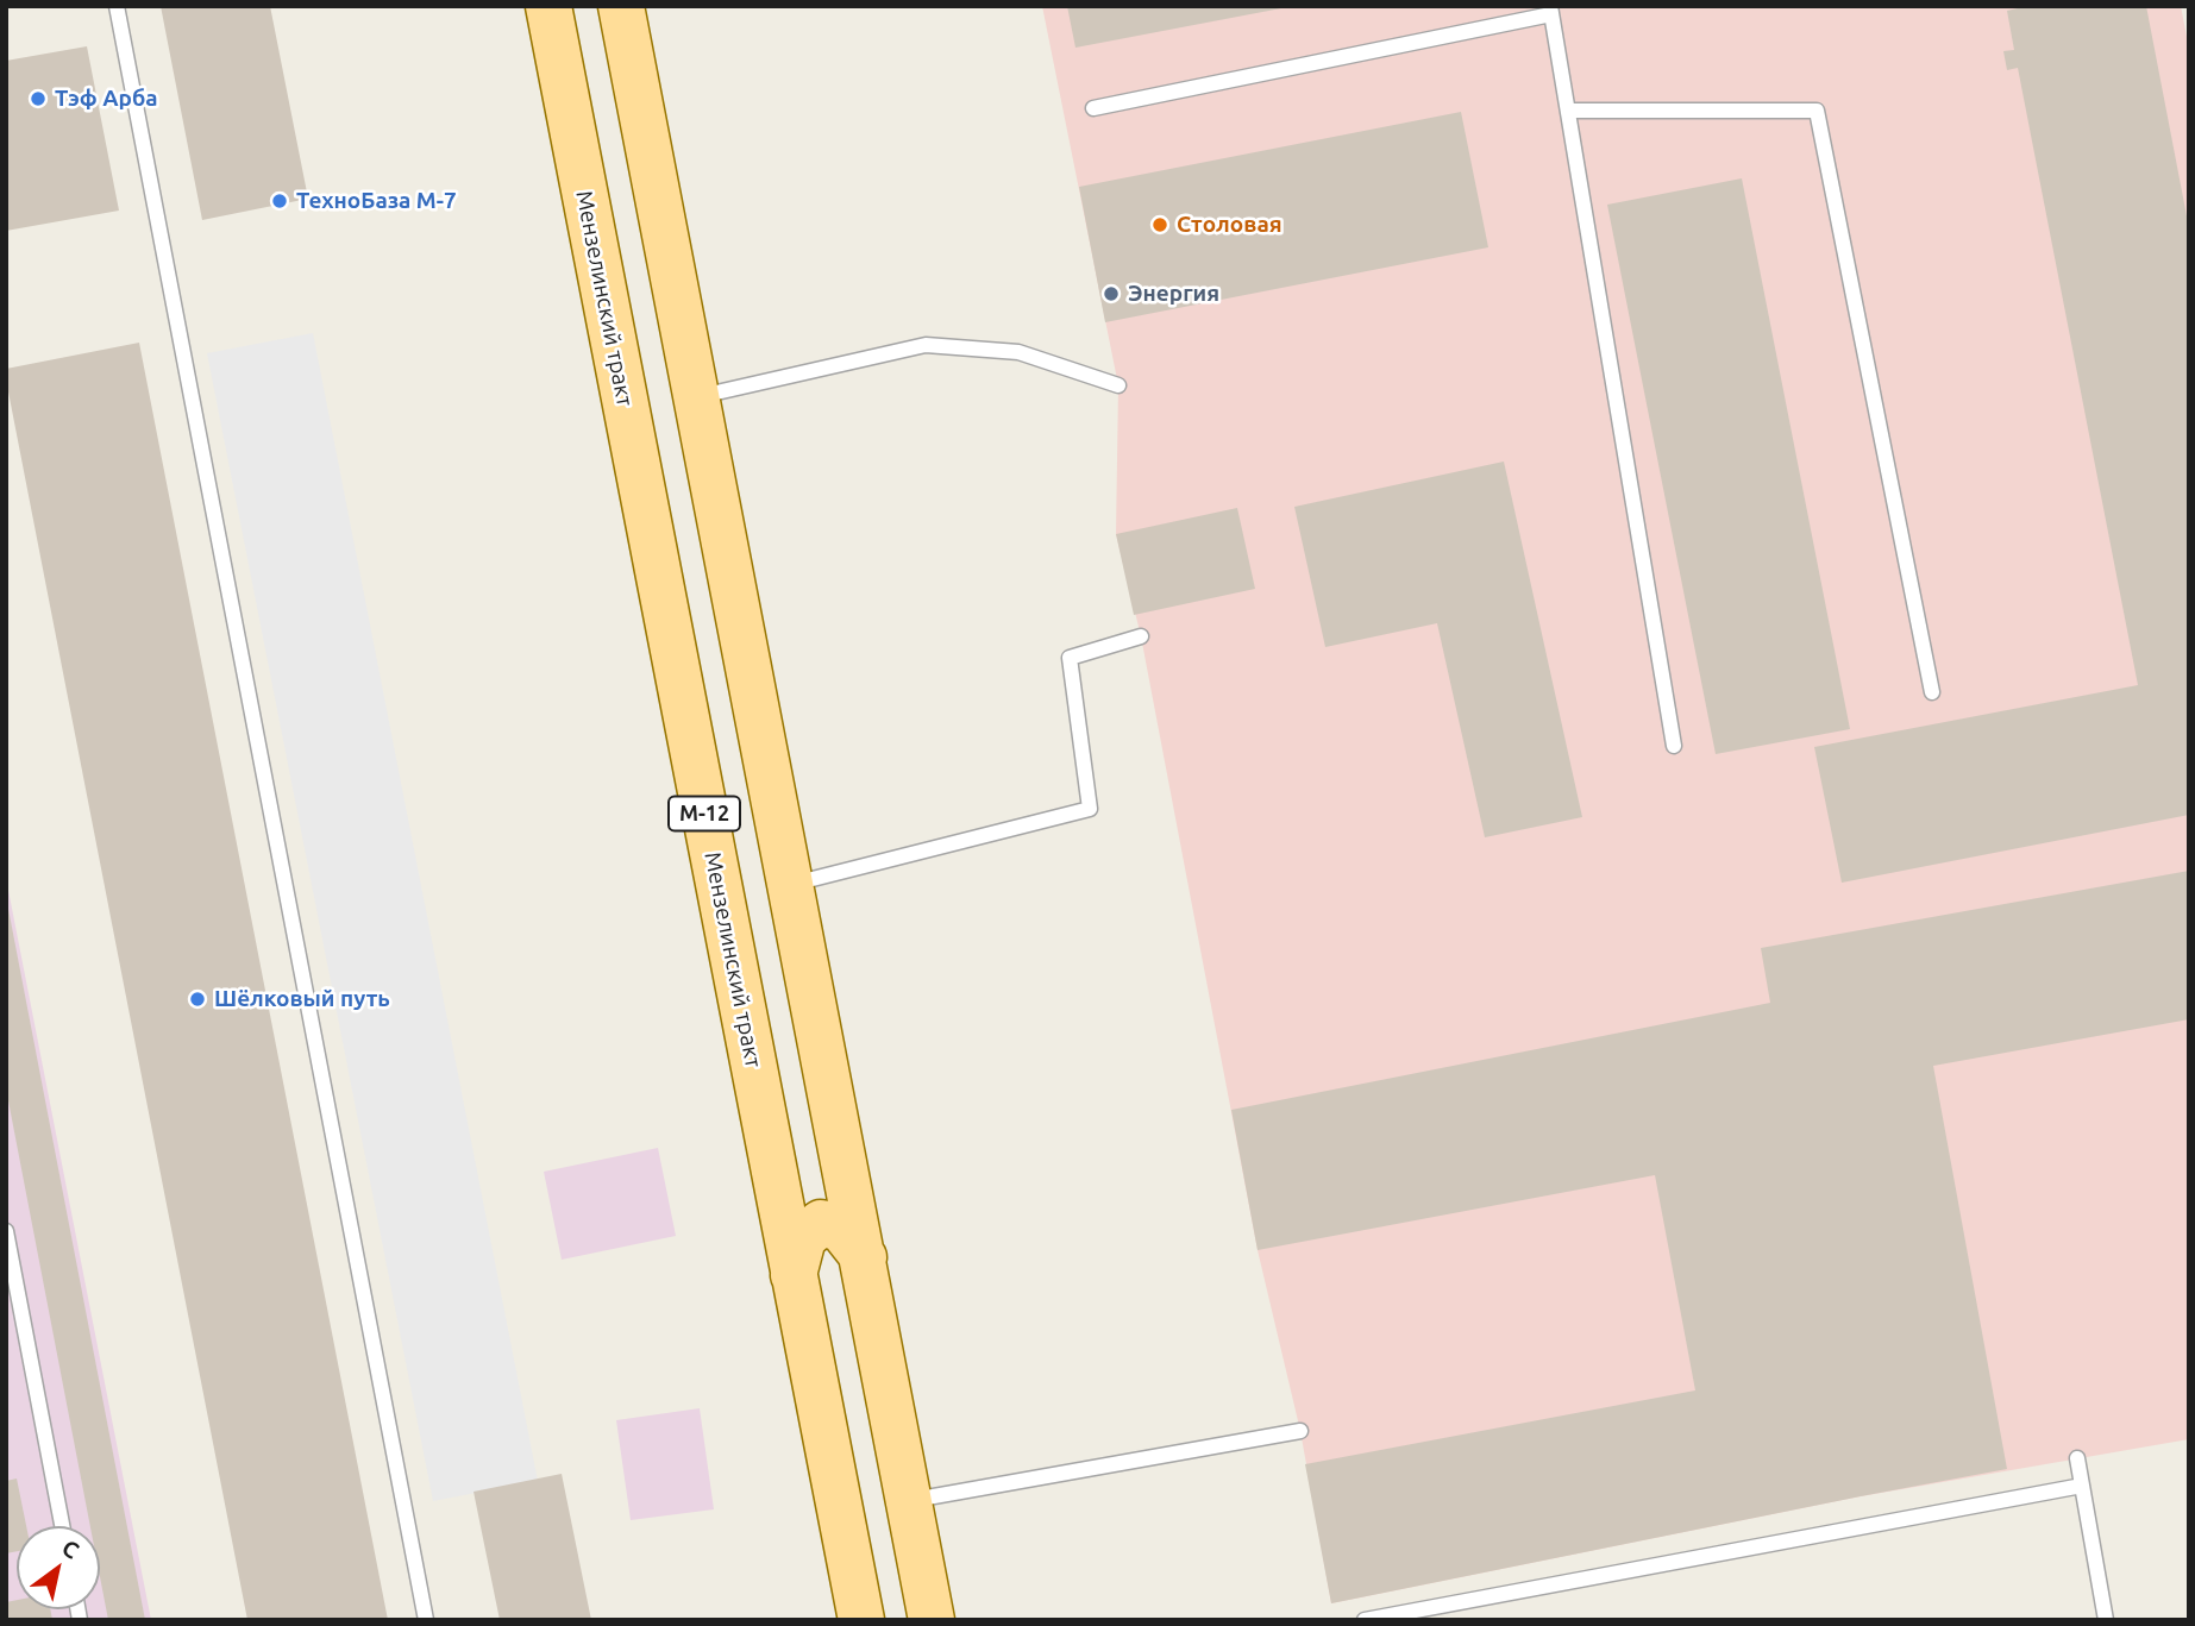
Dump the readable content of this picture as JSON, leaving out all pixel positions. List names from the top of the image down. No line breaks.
{"streets":{"main road":["Мензелинский тракт","М-12"]},"places":["Тэф Арба","ТехноБаза М-7","Столовая","Энергия","Шёлковый путь"],"north":"top right"}
